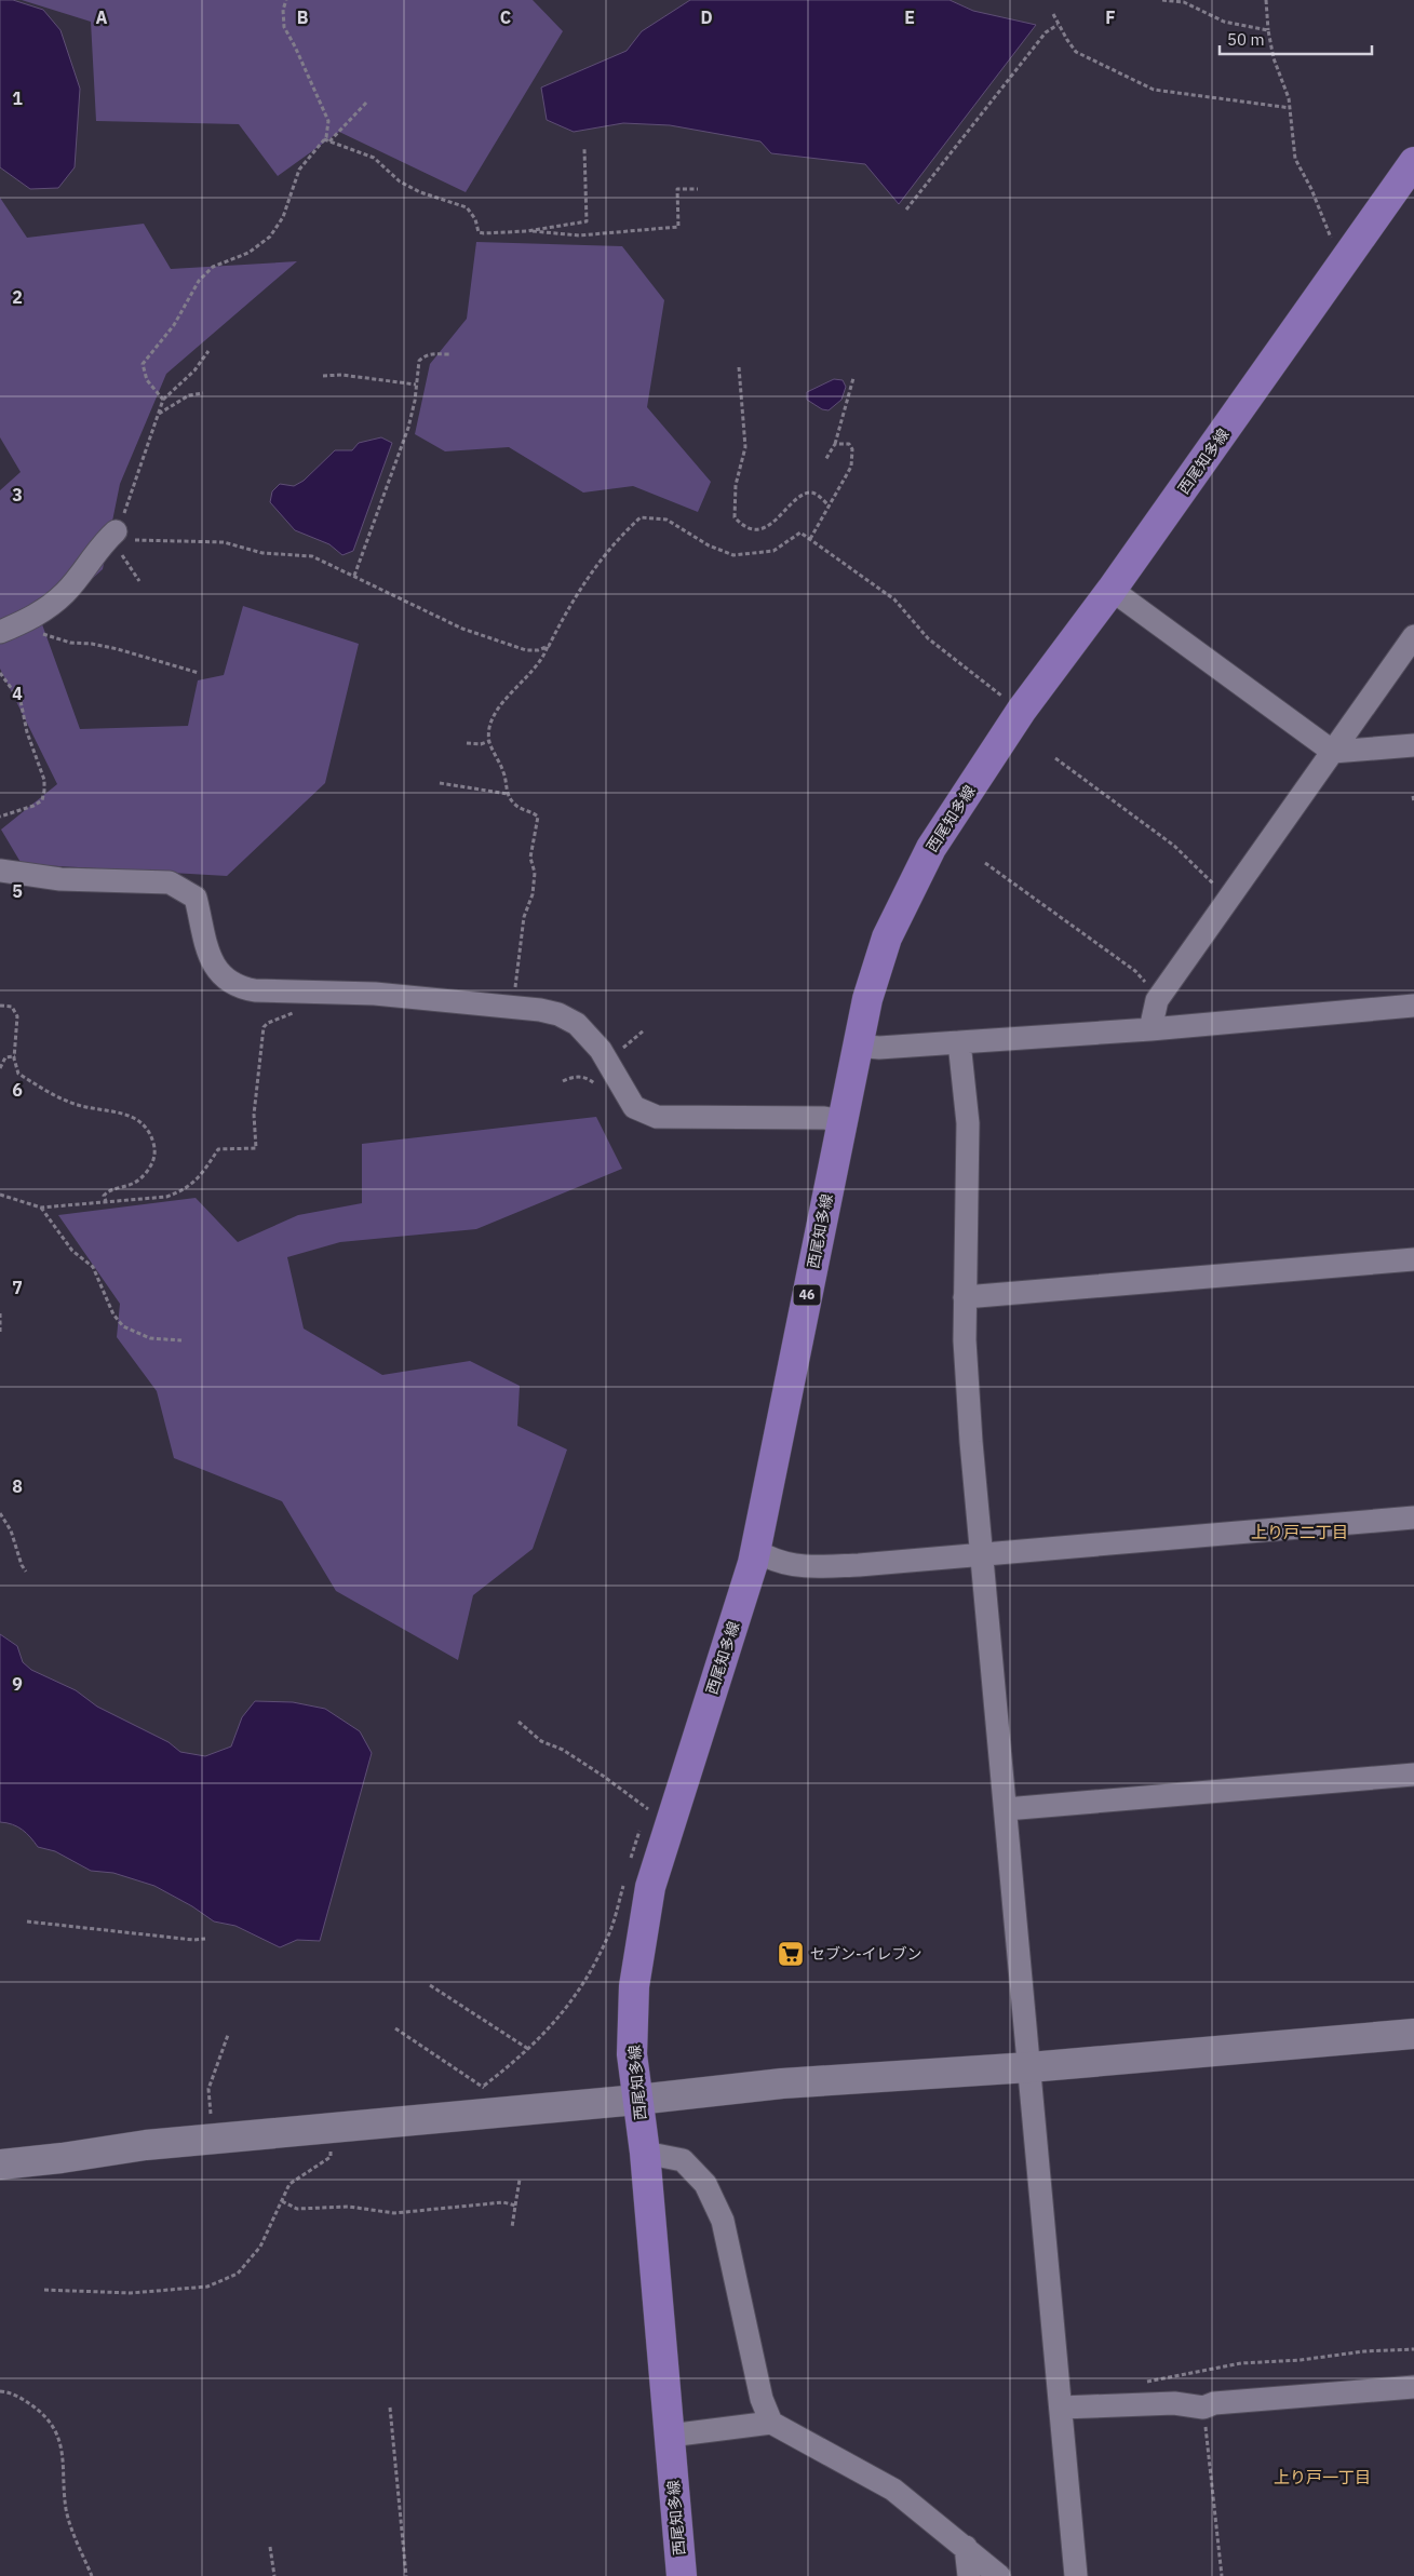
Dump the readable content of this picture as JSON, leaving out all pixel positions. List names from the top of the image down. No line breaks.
{"streets":{"main road":["西尾知多線","46"]},"districts":["上り戸二丁目","上り戸一丁目"],"places":{"supermarket":["セブン-イレブン"]},"scale_bar":"50 m","grid":{"columns":["A","B","C","D","E","F"],"rows":["1","2","3","4","5","6","7","8","9"]}}
